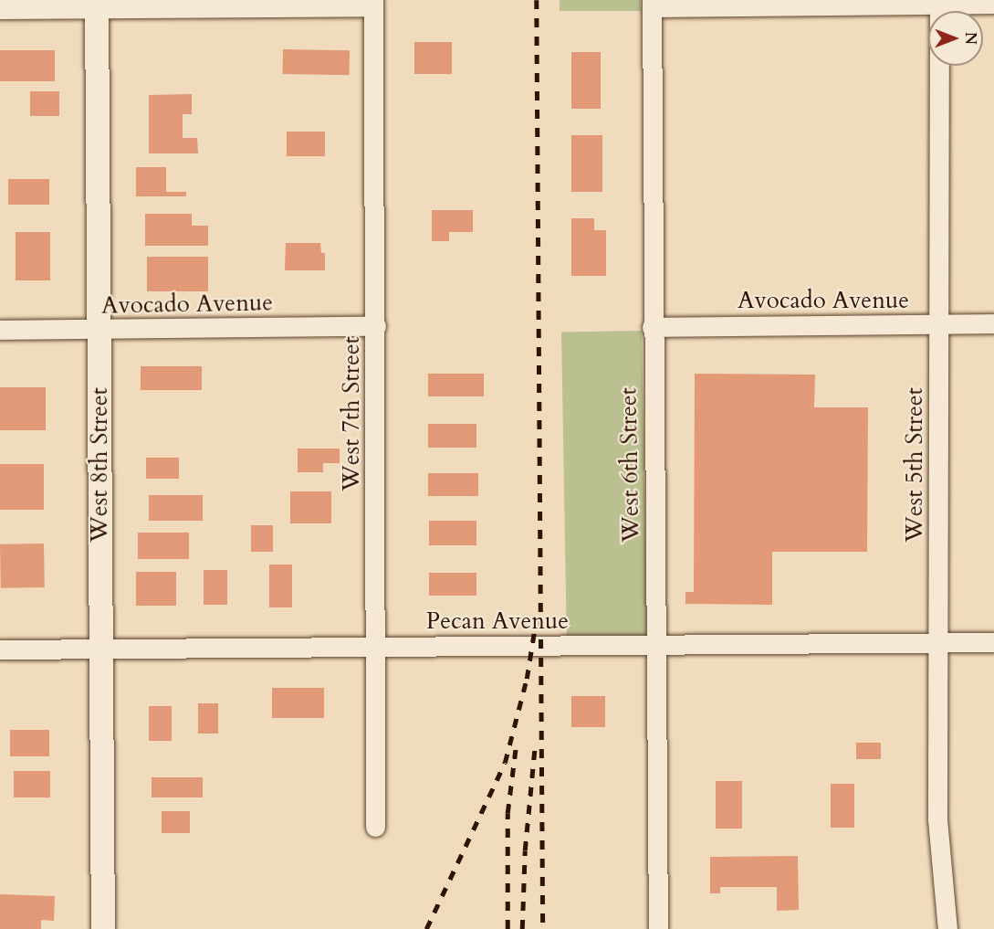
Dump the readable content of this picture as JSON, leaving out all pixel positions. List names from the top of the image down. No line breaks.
{"streets":{"street":["Avocado Avenue","West 7th Street","West 8th Street","West 6th Street","West 5th Street","Pecan Avenue"]},"crossings":[["Avocado Avenue","West 7th Street"],["Avocado Avenue","West 8th Street"],["Avocado Avenue","West 6th Street"],["Avocado Avenue","West 5th Street"],["West 7th Street","Pecan Avenue"],["West 8th Street","Pecan Avenue"],["West 6th Street","Pecan Avenue"],["West 5th Street","Pecan Avenue"]],"north":"right"}
